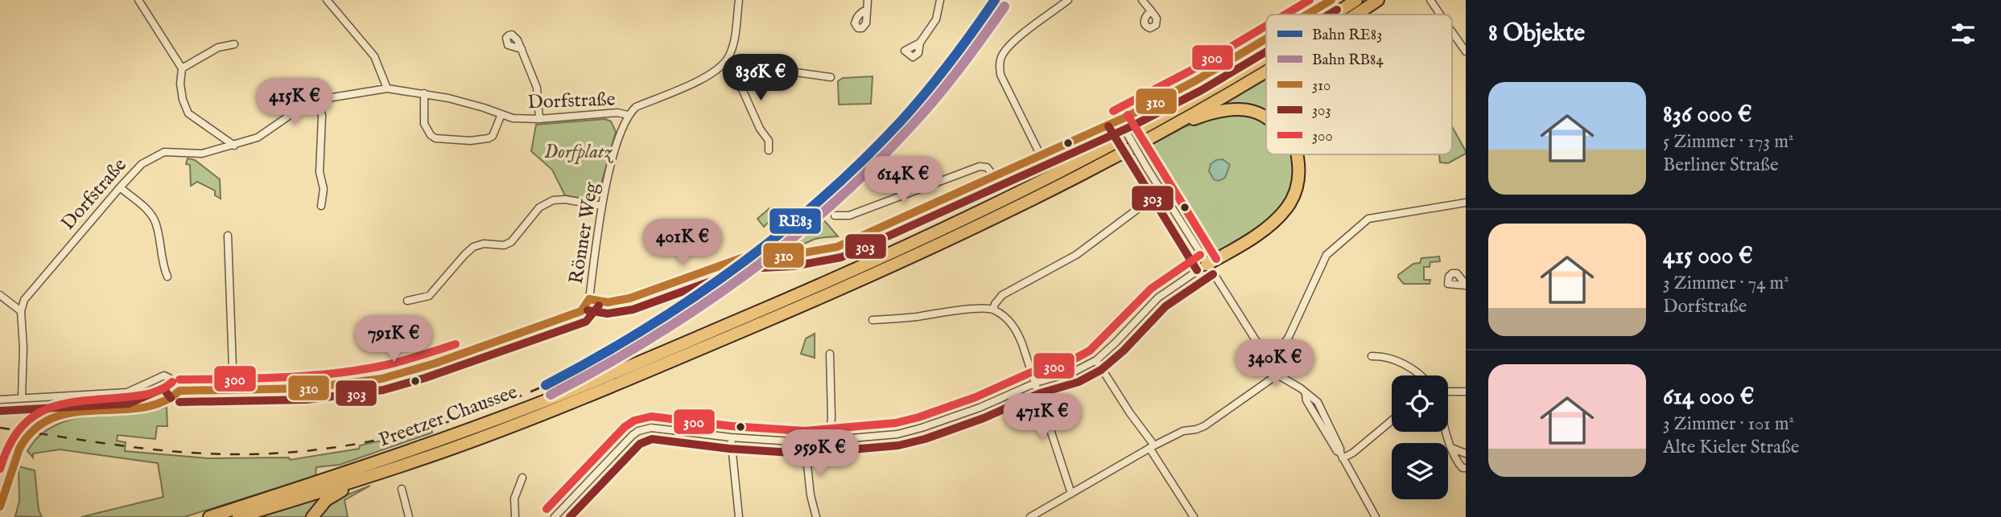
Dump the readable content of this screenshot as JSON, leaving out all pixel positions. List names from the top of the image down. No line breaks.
{"streets":{"highway":["Preetzer Chaussee"],"street":["Dorfstraße","Rönner Weg"]},"crossings":[["Dorfstraße","Rönner Weg"]],"parks":["Dorfplatz"],"lines":["rail line RE83","transit line 310","transit line 300","rail line RB84","transit line 303"],"legend":["Bahn RE83","Bahn RB84","310","303","300"],"page":{"heading":"8 Objekte","price":["836K €","415K €","614K €","401K €","791K €","340K €","471K €","959K €"],"list":[{"name":"836 000 €","note":"5 Zimmer · 173 m² · Berliner Straße"},{"name":"415 000 €","note":"3 Zimmer · 74 m² · Dorfstraße"},{"name":"614 000 €","note":"3 Zimmer · 101 m² · Alte Kieler Straße"}]}}
